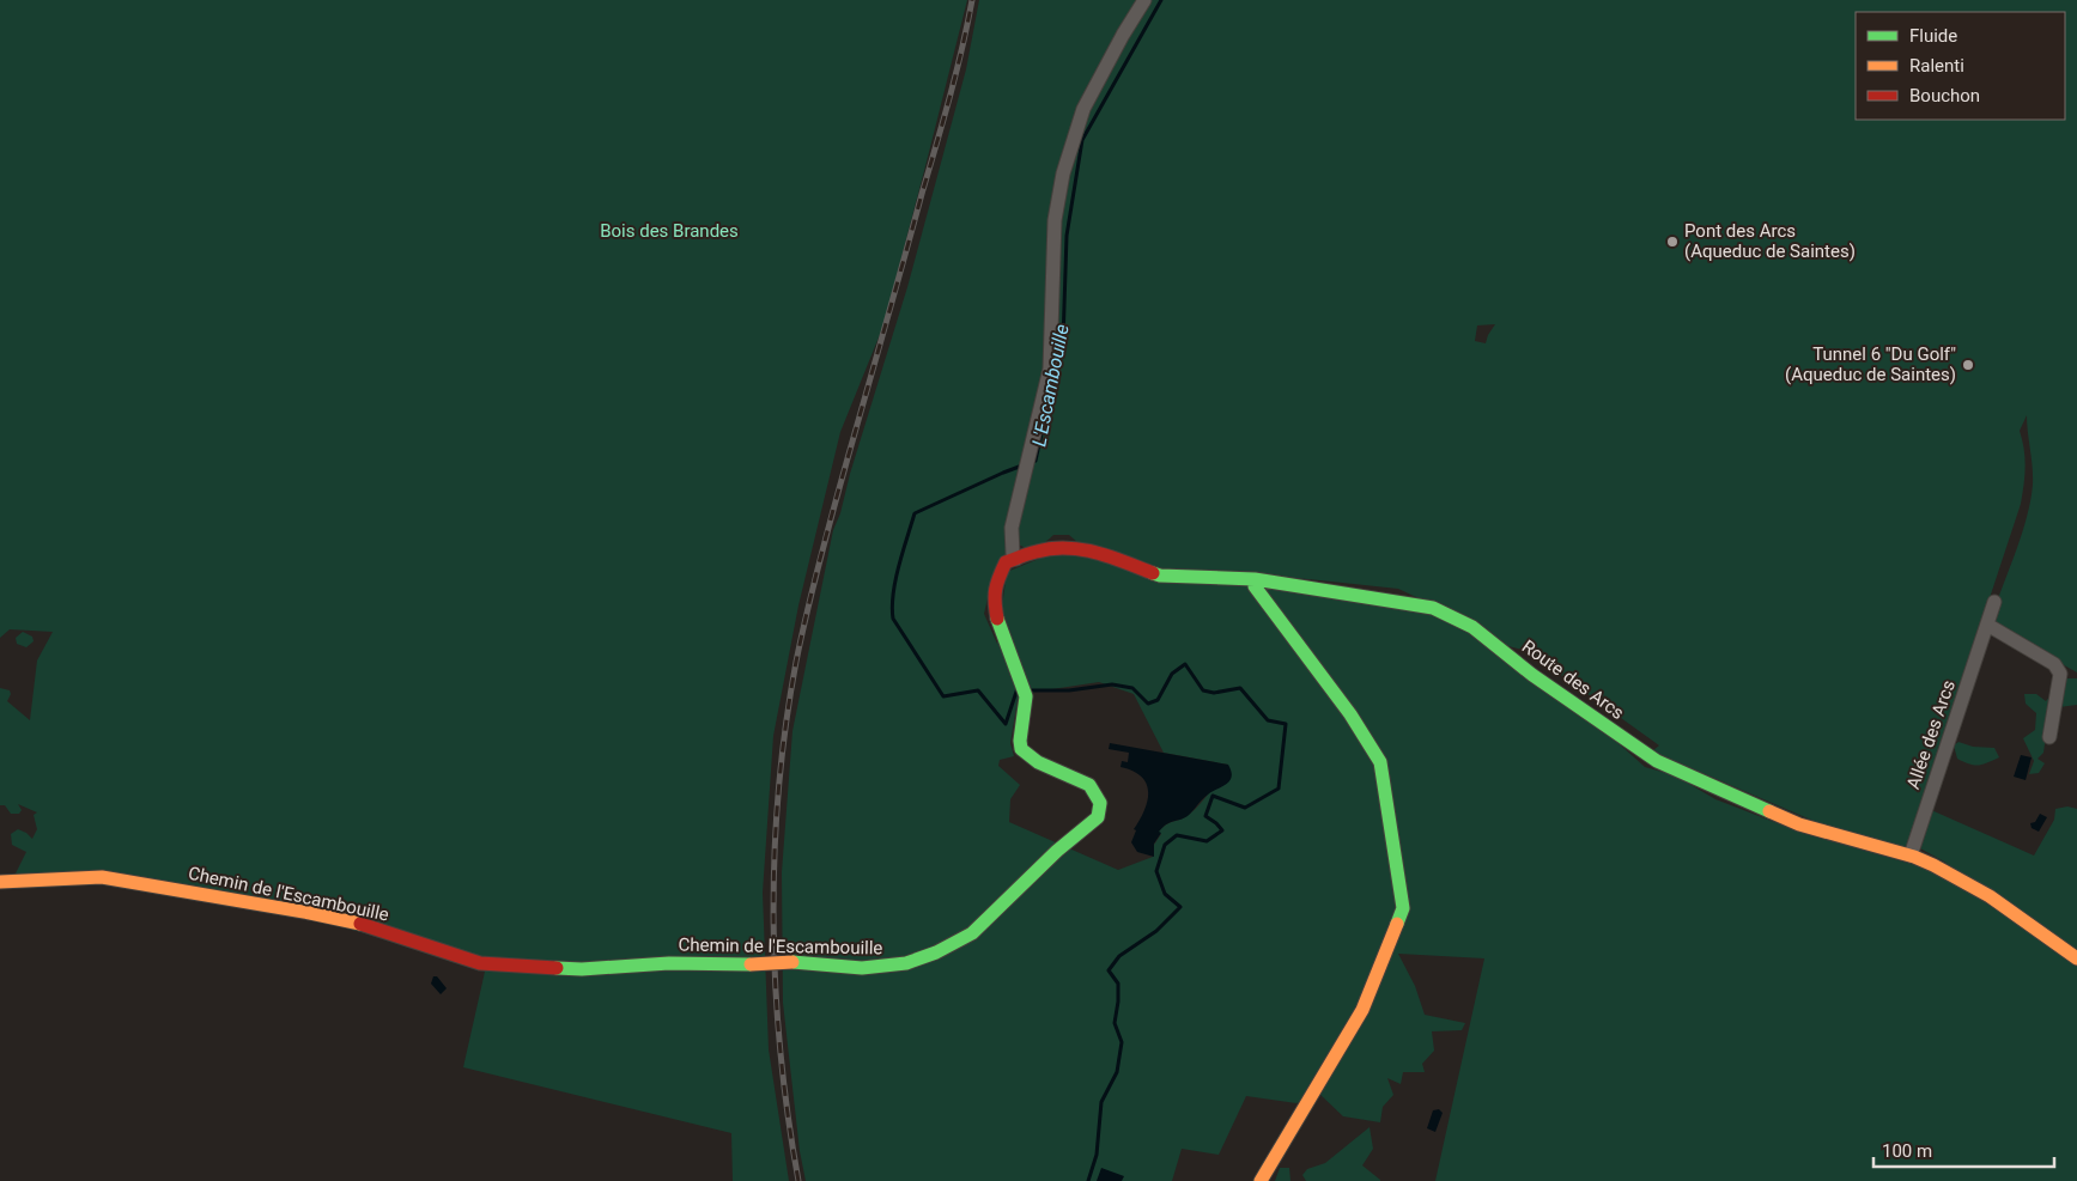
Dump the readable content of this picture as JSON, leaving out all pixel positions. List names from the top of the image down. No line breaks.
{"streets":{"street":["Route des Arcs","Allée des Arcs","Chemin de l'Escambouille"]},"crossings":[["Route des Arcs","Allée des Arcs"],["Route des Arcs","Chemin de l'Escambouille"]],"water":["L'Escambouille"],"parks":["Bois des Brandes"],"places":["Pont des Arcs (Aqueduc de Saintes)","Tunnel 6 \"Du Golf\" (Aqueduc de Saintes)"],"legend":["Fluide","Ralenti","Bouchon"],"scale_bar":"100 m"}
